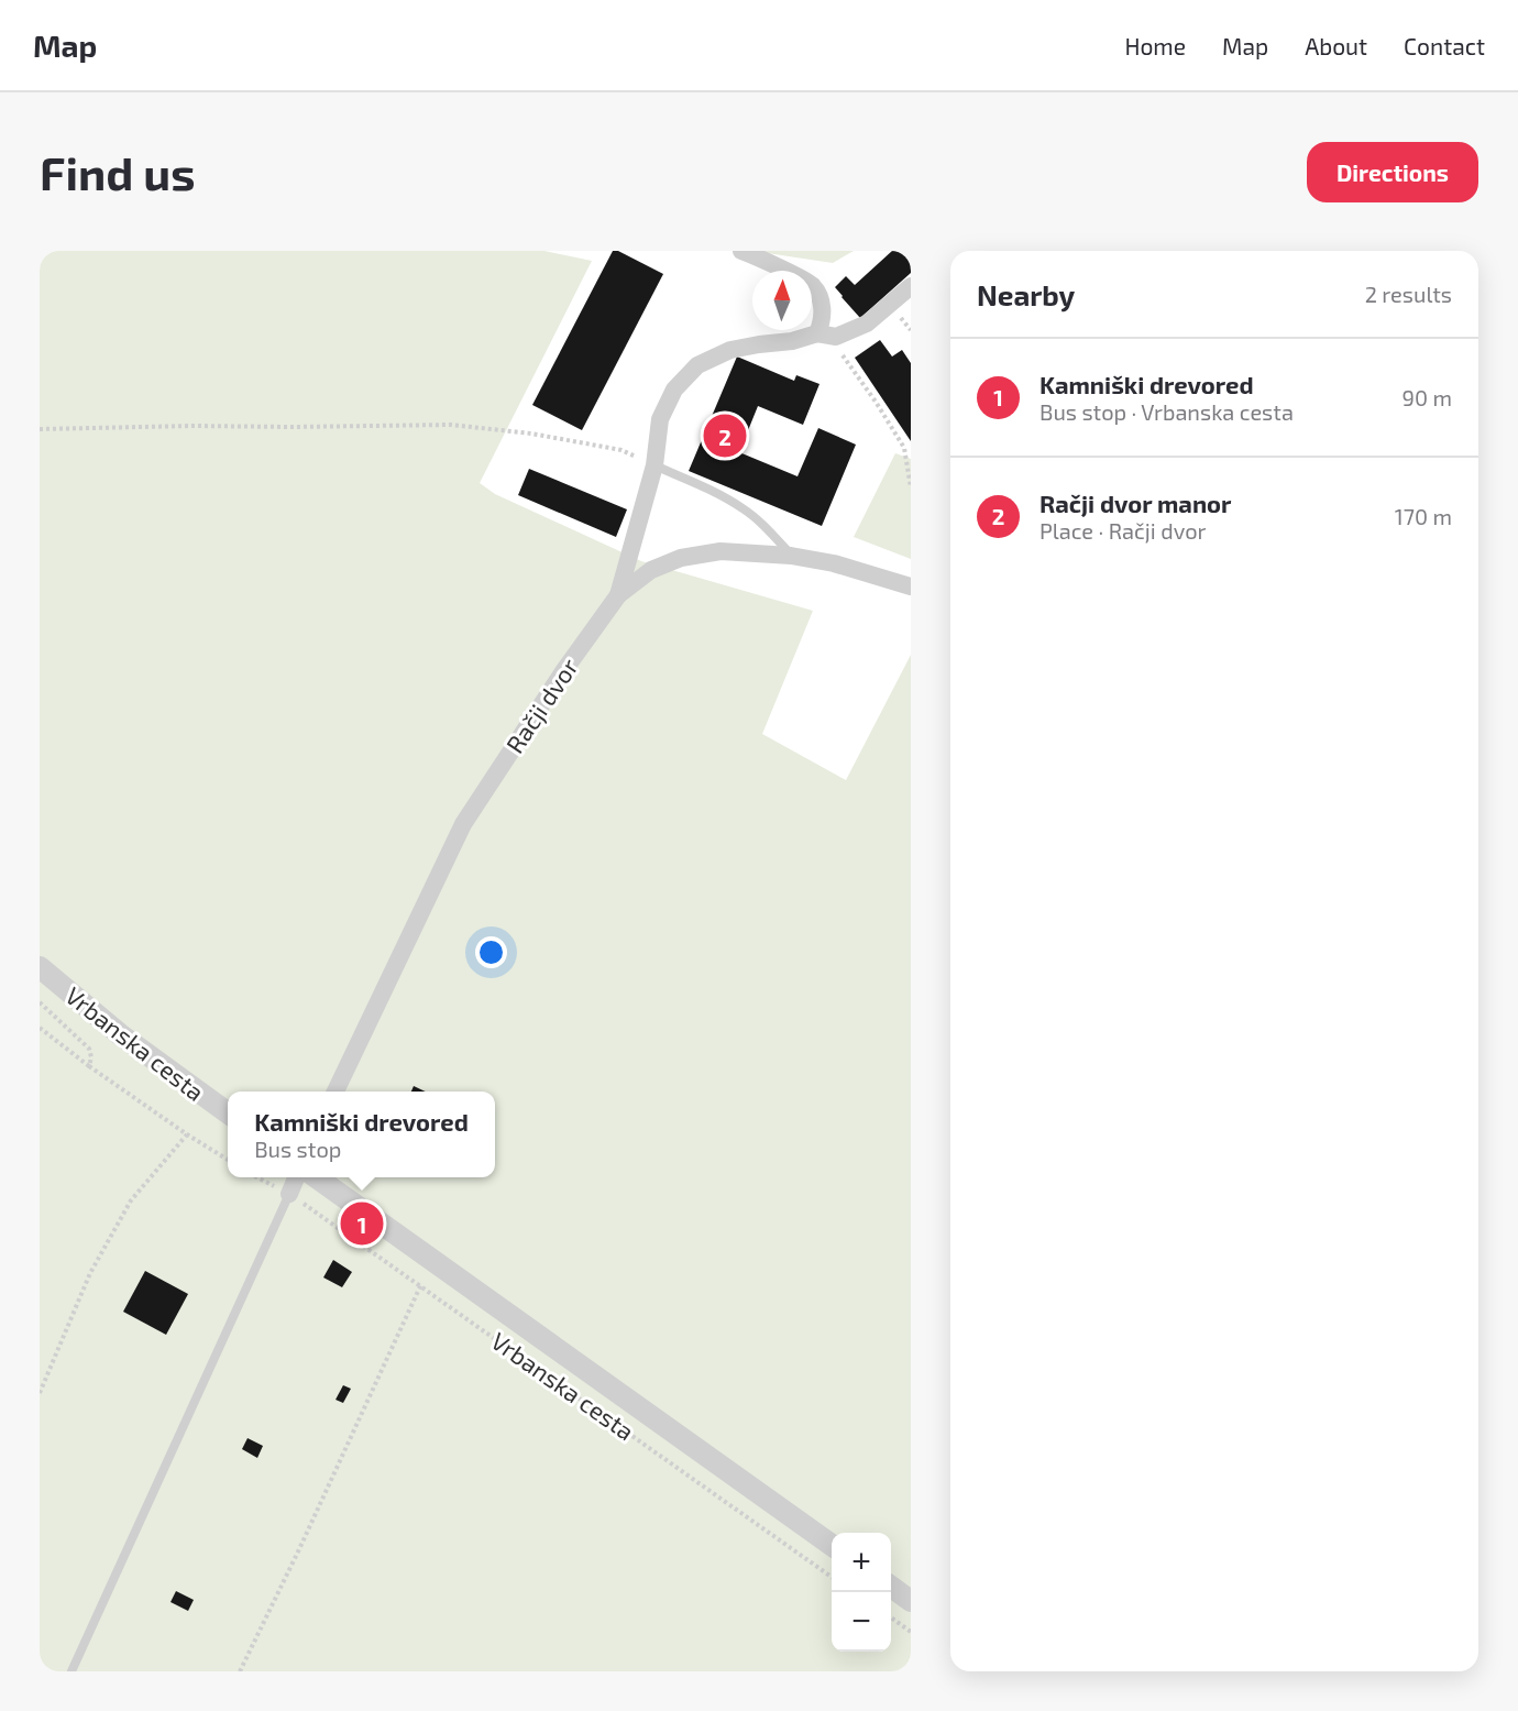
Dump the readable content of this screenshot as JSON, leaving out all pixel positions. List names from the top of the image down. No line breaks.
{"streets":{"street":["Račji dvor","Vrbanska cesta"]},"north":"top","page":{"header":"Map","nav":["Home","Map","About","Contact"],"buttons":"Directions","title":"Find us","heading":["Nearby","2 results"],"list":[{"mark":"1","name":"Kamniški drevored","note":"Bus stop · Vrbanska cesta","value":"90 m"},{"mark":"2","name":"Račji dvor manor","note":"Place · Račji dvor","value":"170 m"}],"pins":["2","1"],"popup":["Kamniški drevored","Bus stop"],"map_buttons":["+","−"]}}
